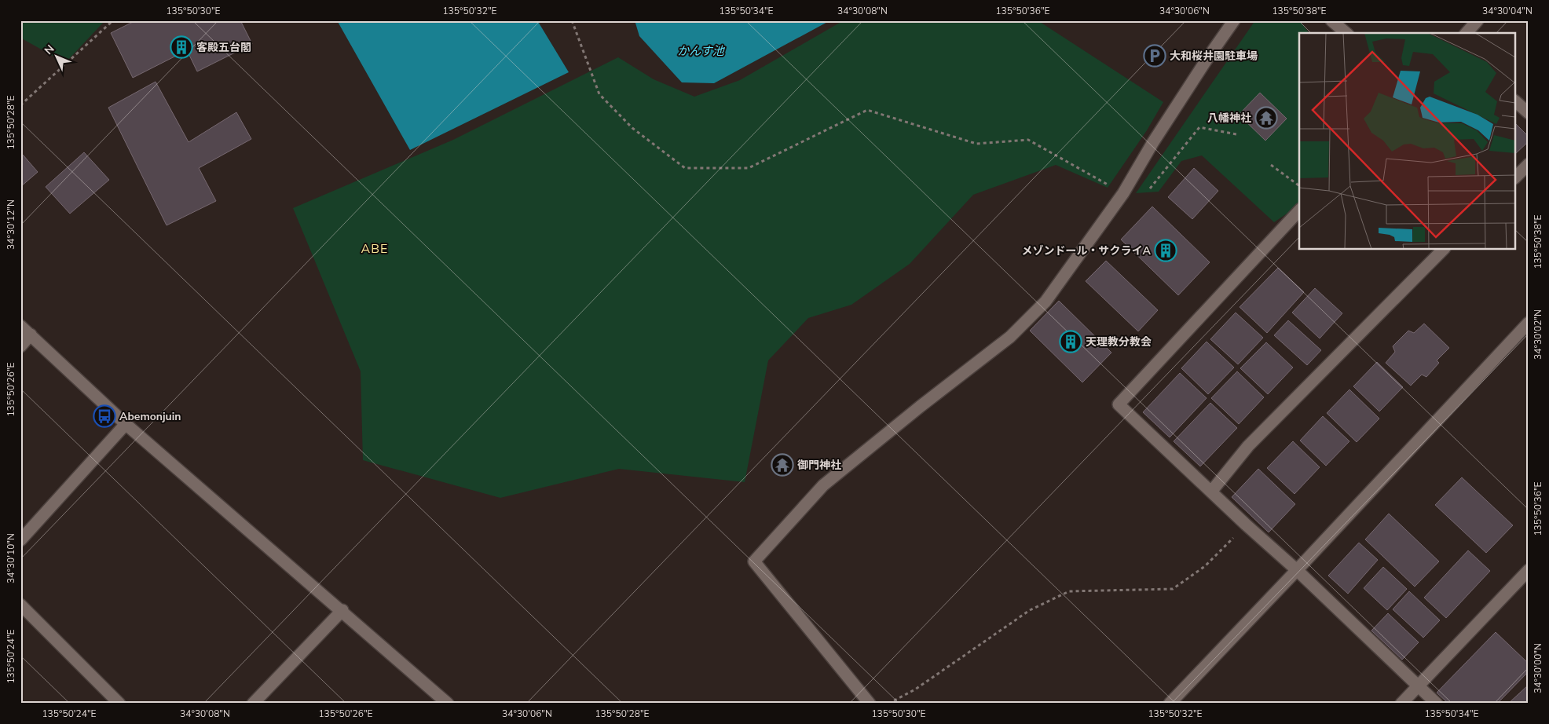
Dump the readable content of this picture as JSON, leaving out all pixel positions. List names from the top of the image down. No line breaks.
{"districts":["ABE"],"water":["かんす池"],"places":{"building":["客殿五台閣","メゾンドール・サクライA","天理教分教会"],"parking":["大和桜井園駐車場"],"temple":["八幡神社","御門神社"],"bus stop":["Abemonjuin"]},"north":"top left","coordinates":["135°50'30\"E","135°50'32\"E","135°50'34\"E","34°30'08\"N","135°50'36\"E","34°30'06\"N","135°50'38\"E","34°30'04\"N","135°50'28\"E","34°30'12\"N","34°30'02\"N","135°50'26\"E","34°30'10\"N","135°50'24\"E","34°30'00\"N"]}
